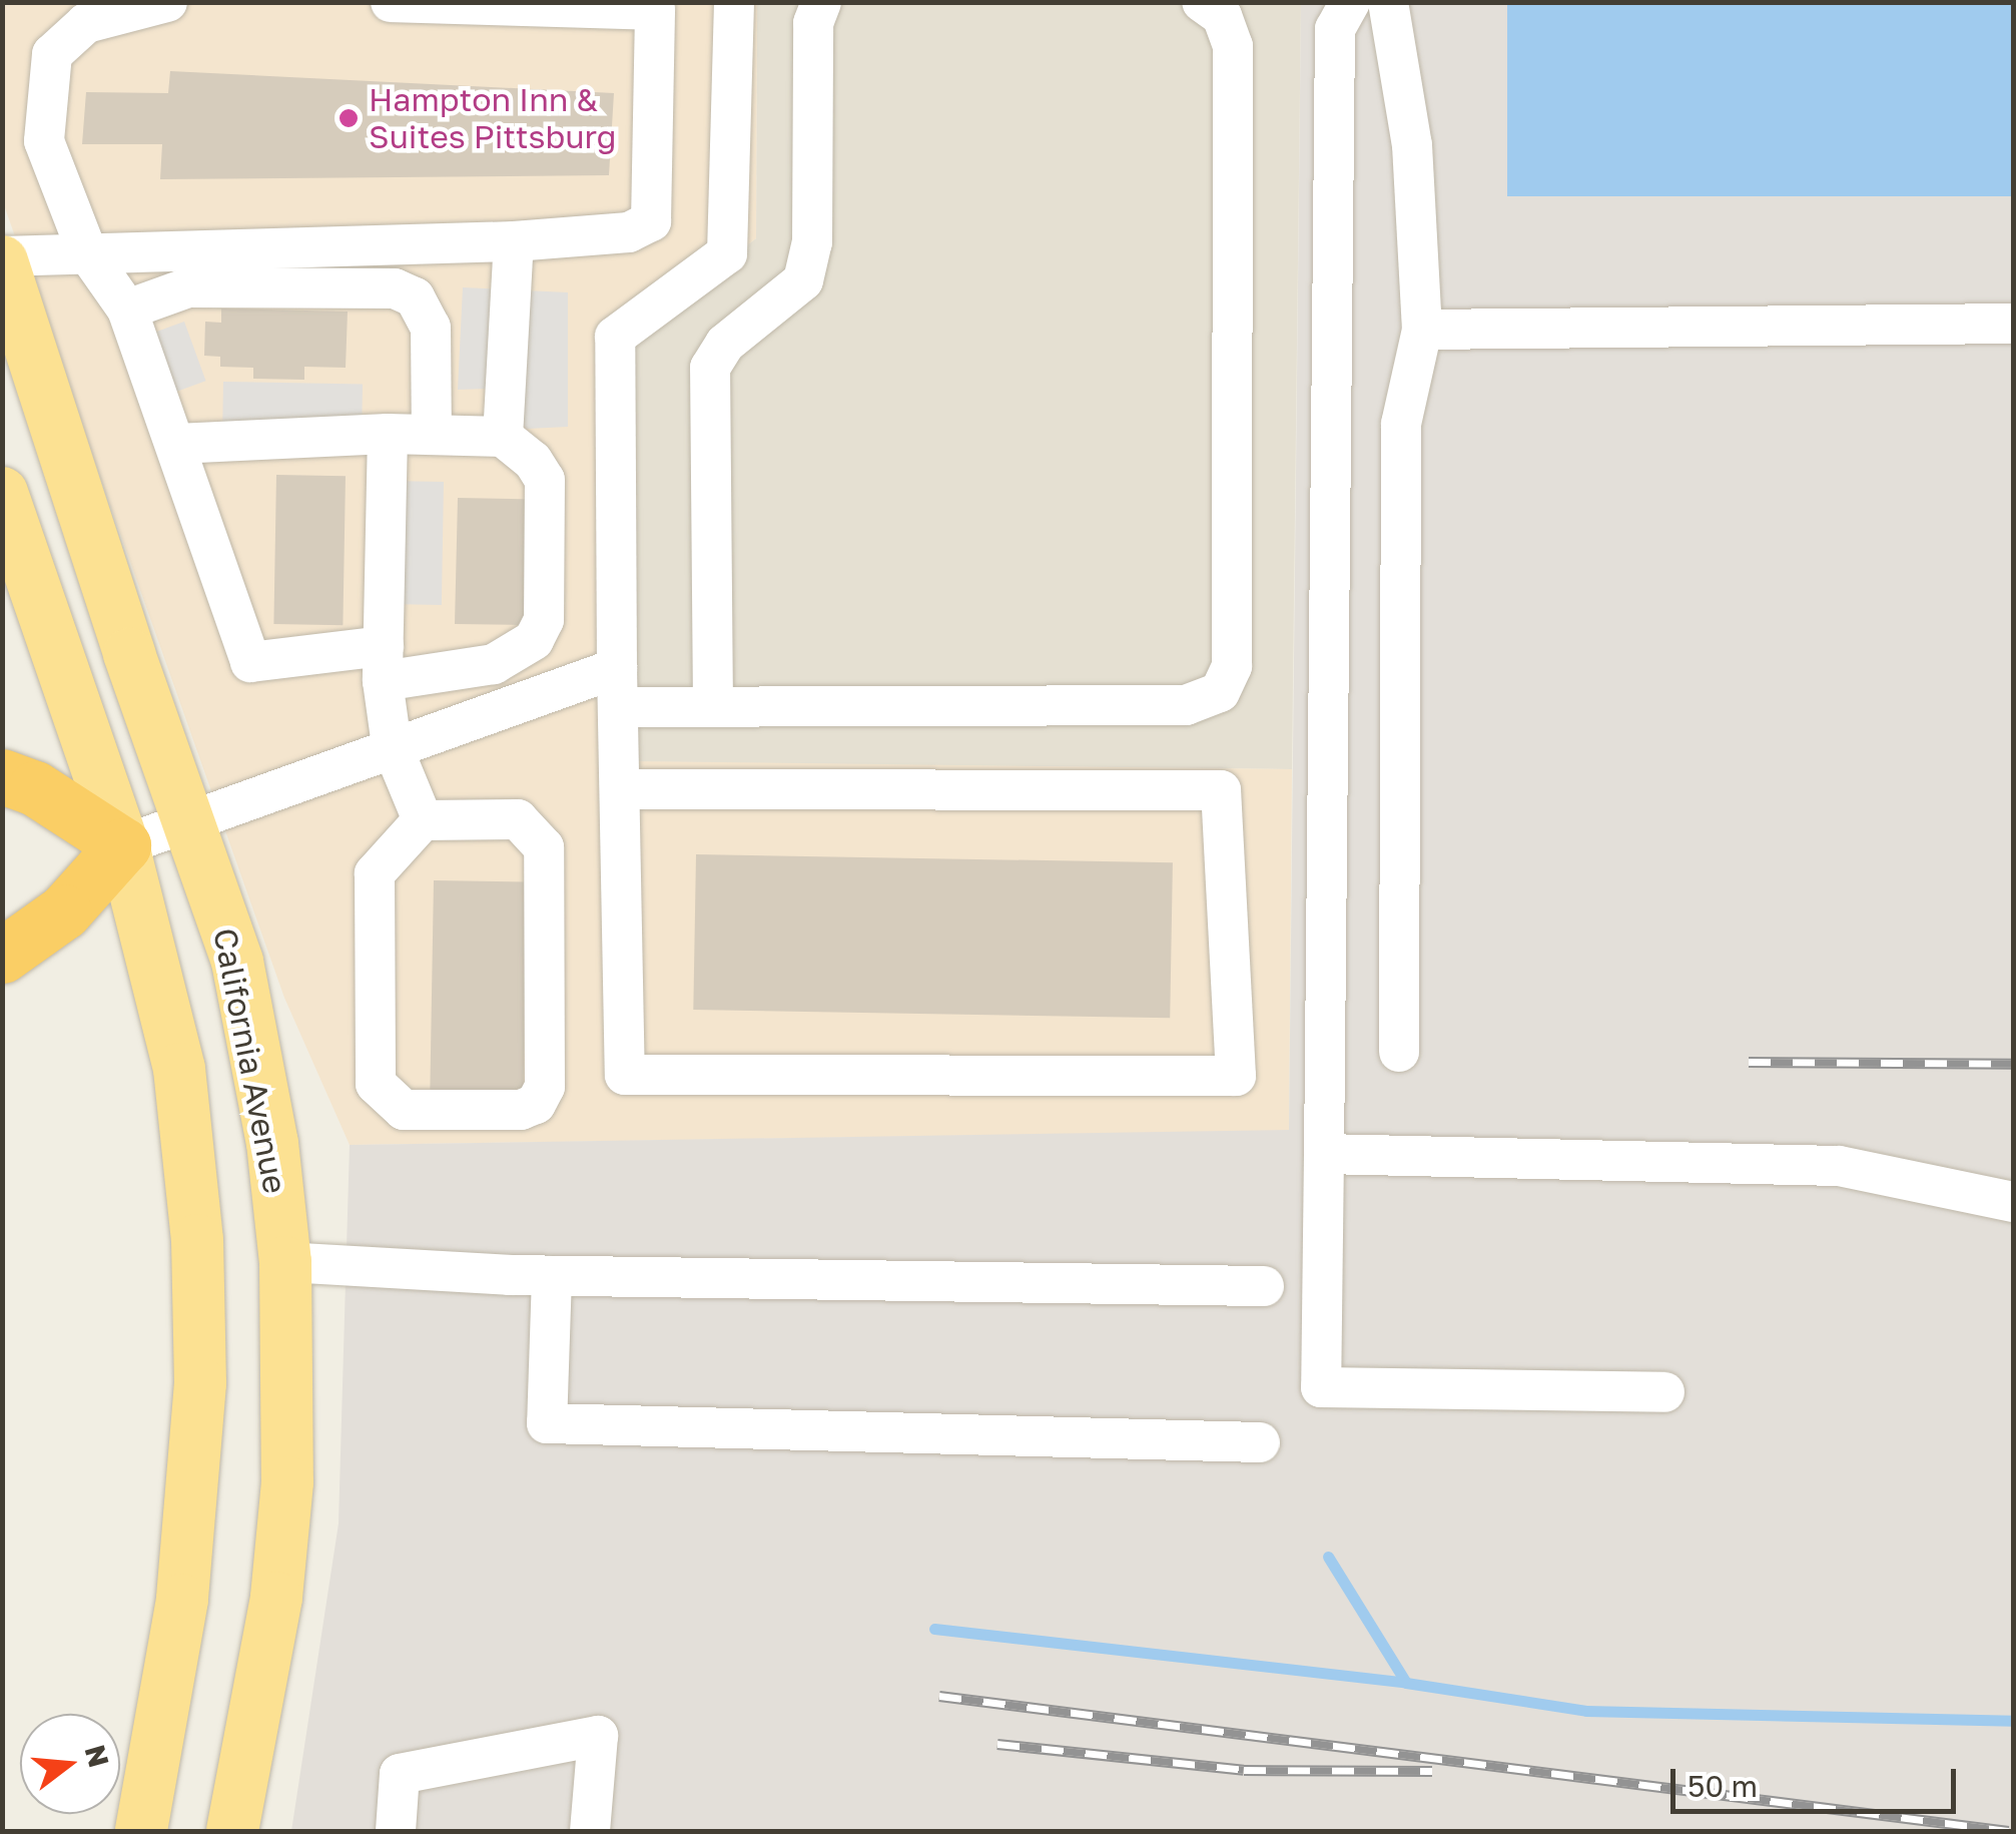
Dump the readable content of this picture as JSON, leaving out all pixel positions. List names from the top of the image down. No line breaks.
{"streets":{"main road":["California Avenue"]},"places":["Hampton Inn & Suites Pittsburg"],"scale_bar":"50 m","north":"right"}
